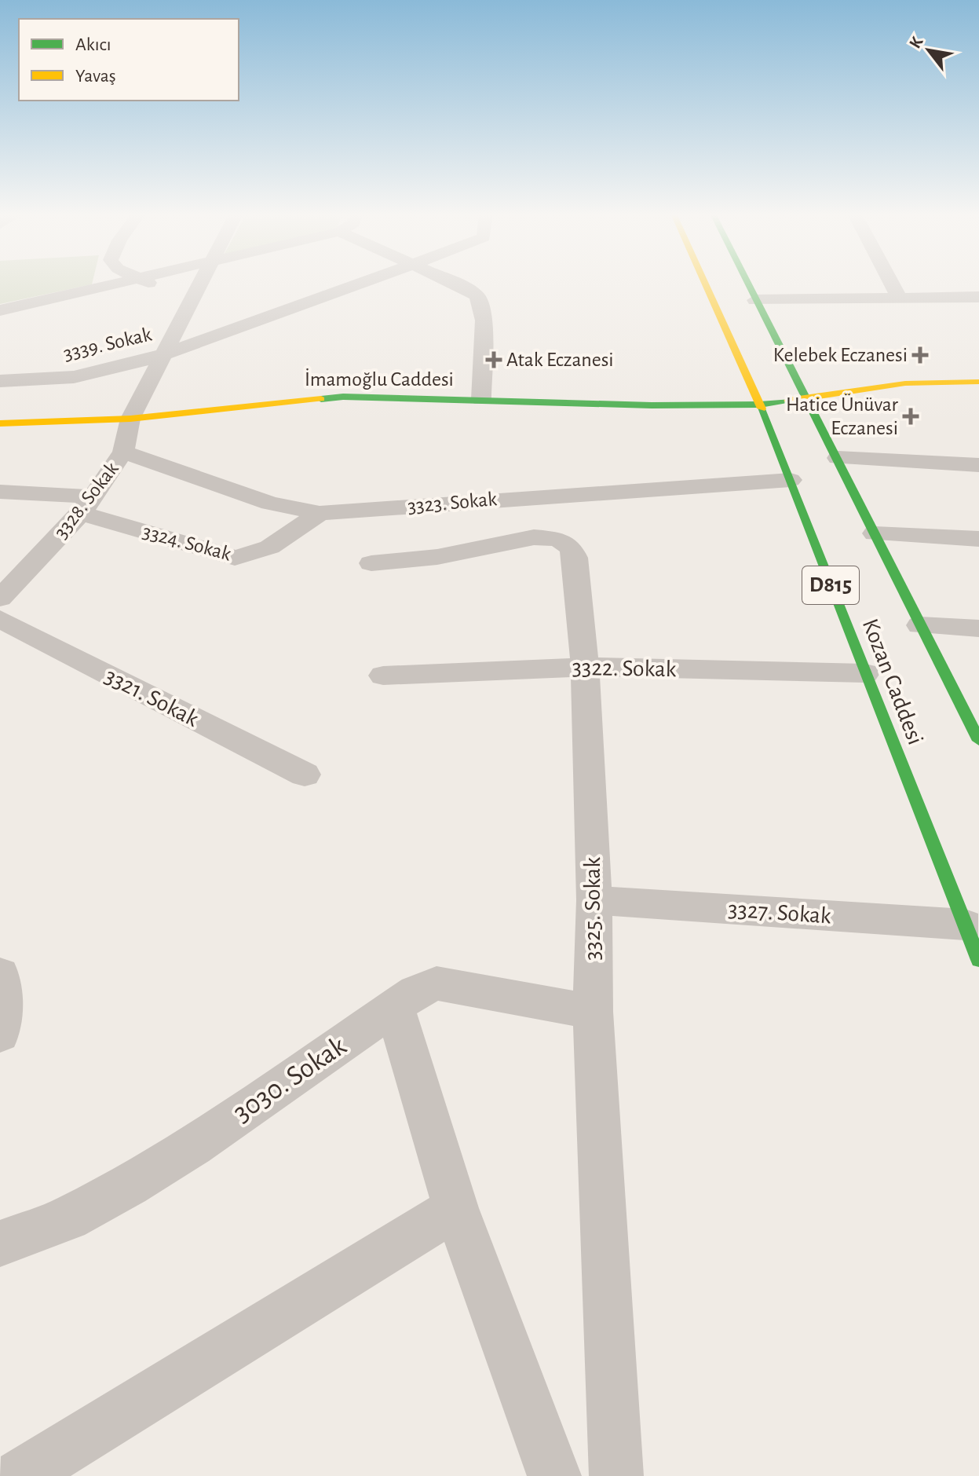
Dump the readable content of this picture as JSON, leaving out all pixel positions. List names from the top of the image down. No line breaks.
{"streets":{"main road":["İmamoğlu Caddesi","D815","Kozan Caddesi"],"street":["3339. Sokak","3328. Sokak","3323. Sokak","3324. Sokak","3322. Sokak","3321. Sokak","3325. Sokak","3327. Sokak","3030. Sokak"]},"crossings":[["3339. Sokak","3328. Sokak"],["İmamoğlu Caddesi","3328. Sokak"],["İmamoğlu Caddesi","Kozan Caddesi"],["3328. Sokak","3323. Sokak"],["3328. Sokak","3324. Sokak"],["3323. Sokak","3324. Sokak"],["3323. Sokak","Kozan Caddesi"],["3322. Sokak","Kozan Caddesi"],["3322. Sokak","3325. Sokak"],["Kozan Caddesi","3327. Sokak"],["3325. Sokak","3327. Sokak"],["3325. Sokak","3030. Sokak"]],"places":{"health":["Kelebek Eczanesi","Atak Eczanesi","Hatice Ünüvar Eczanesi"]},"legend":["Akıcı","Yavaş"],"north":"top left"}
